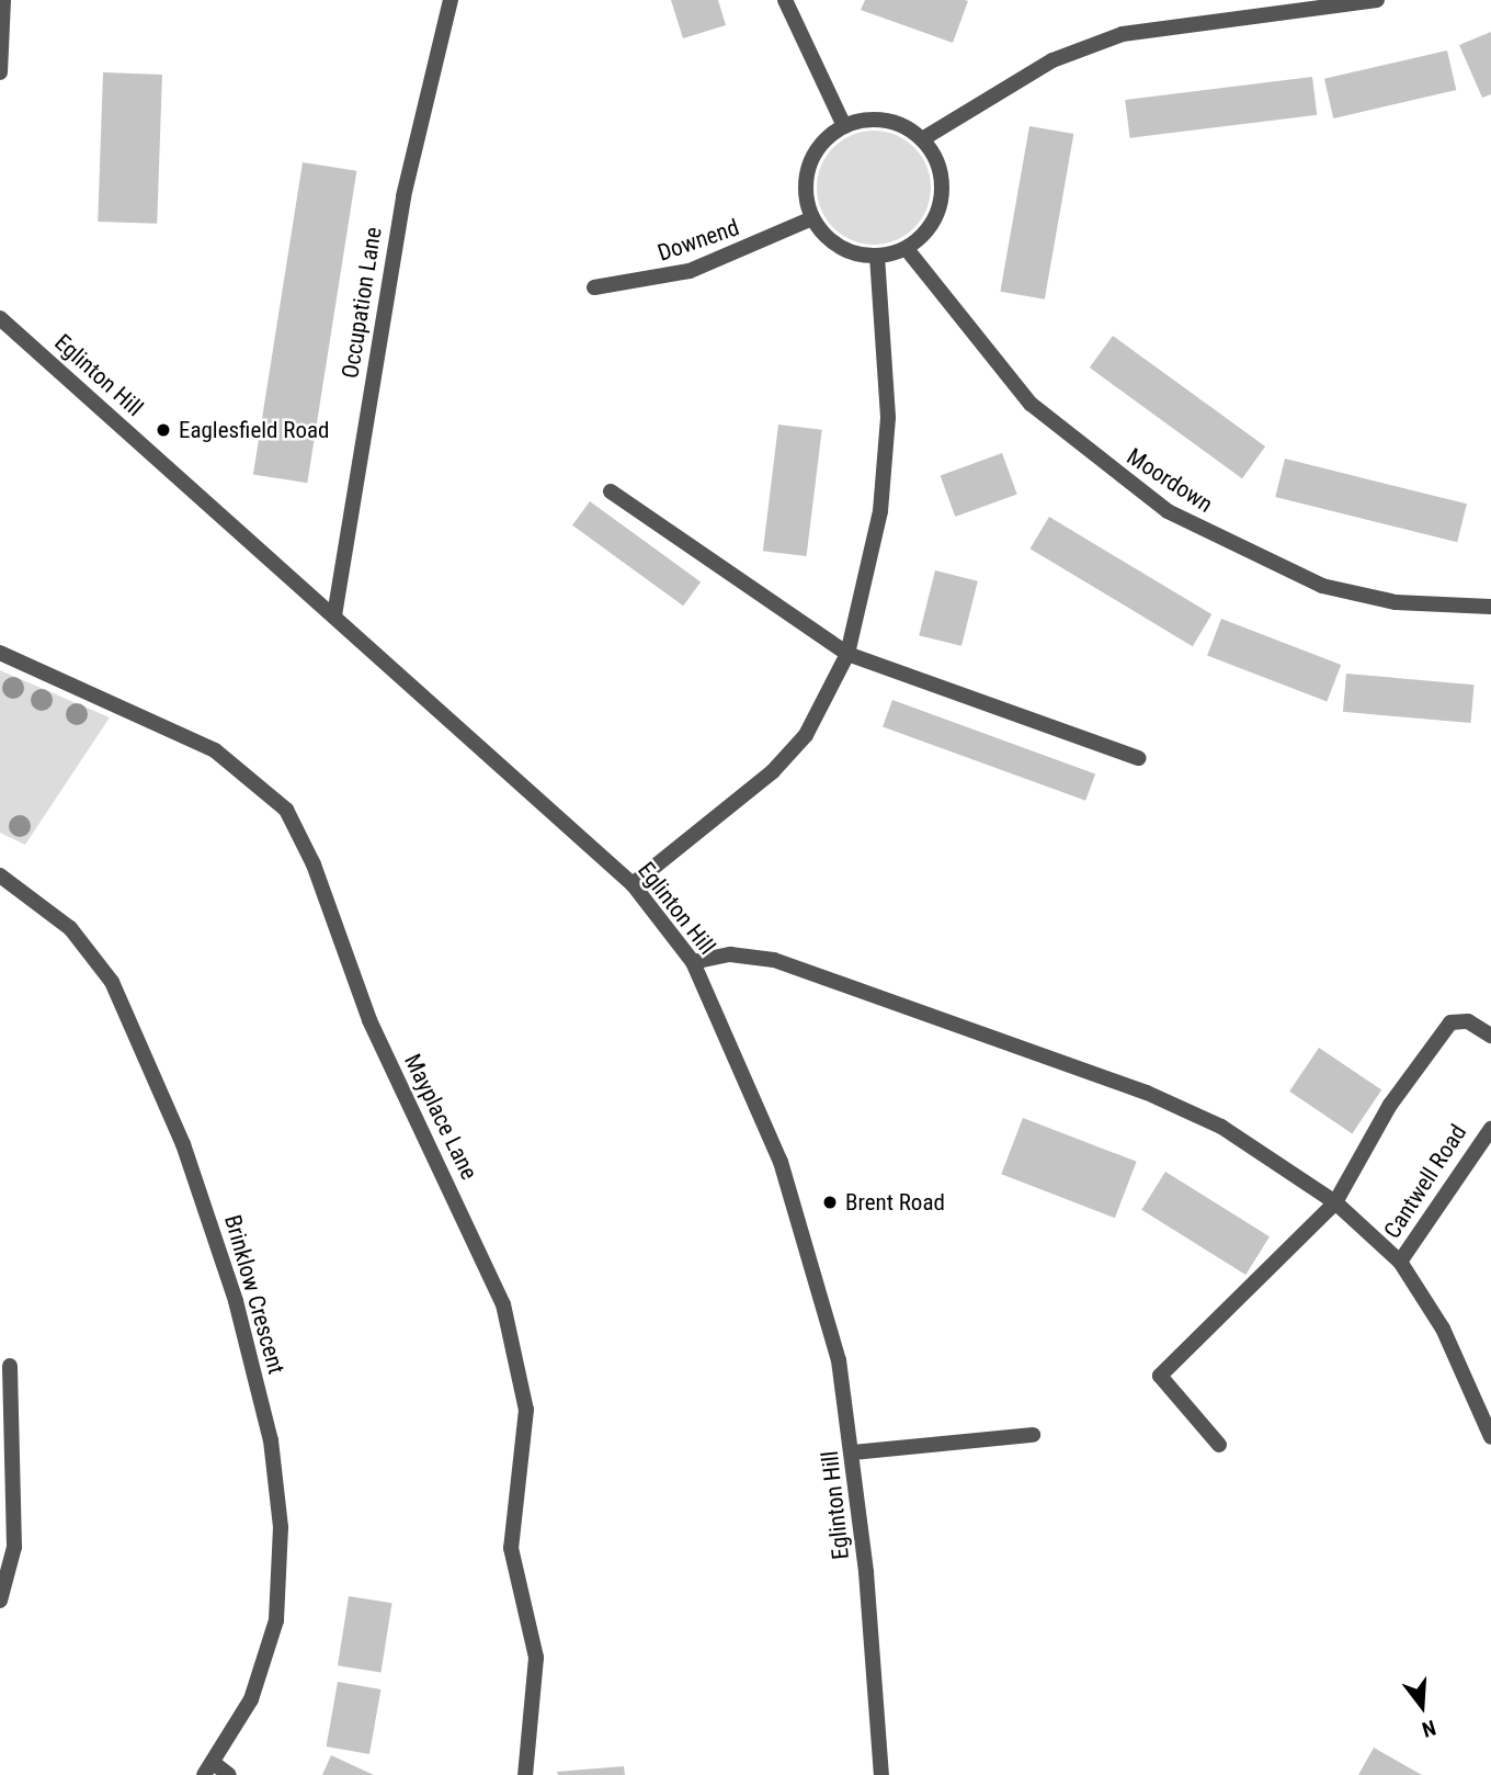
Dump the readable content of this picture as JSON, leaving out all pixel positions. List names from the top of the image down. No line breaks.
{"streets":{"street":["Downend","Occupation Lane","Eglinton Hill","Moordown","Mayplace Lane","Cantwell Road","Brinklow Crescent"]},"crossings":[["Downend","Moordown"],["Occupation Lane","Eglinton Hill"]],"places":["Eaglesfield Road","Brent Road"],"north":"bottom"}
